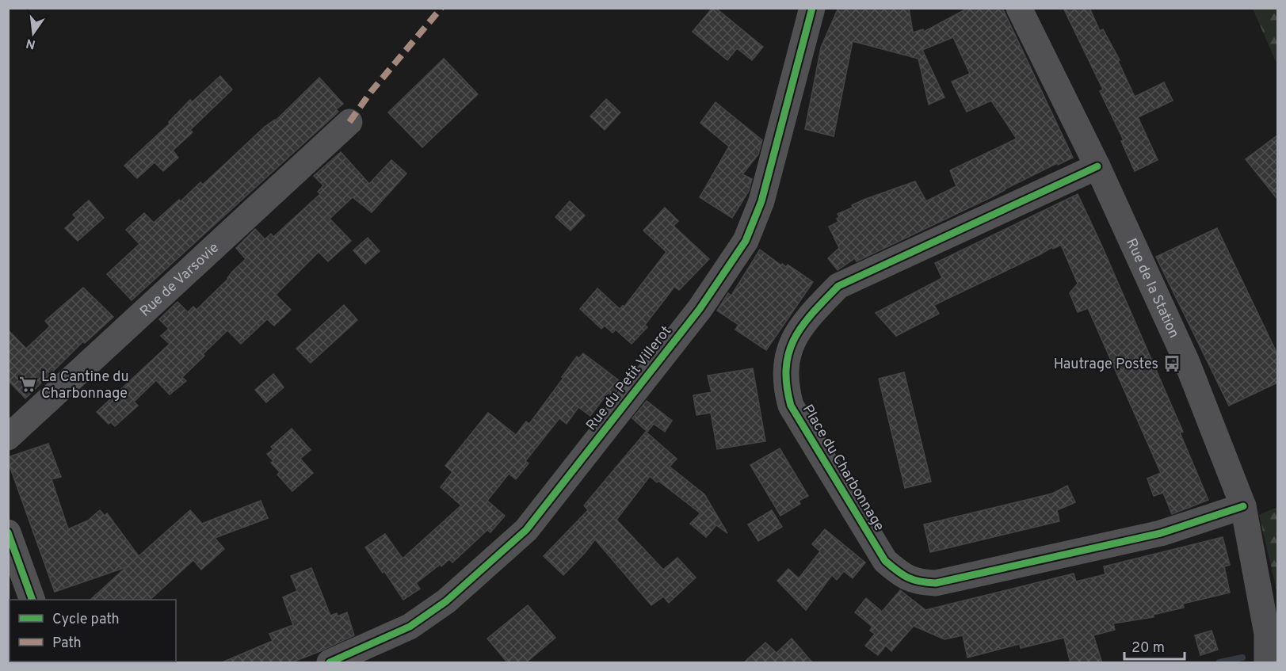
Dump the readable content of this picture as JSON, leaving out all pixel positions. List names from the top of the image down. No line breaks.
{"streets":{"street":["Rue de Varsovie","Rue de la Station","Rue du Petit Villerot","Place du Charbonnage"]},"crossings":[["Rue de la Station","Place du Charbonnage"]],"places":{"bus stop":["Hautrage Postes"],"supermarket":["La Cantine du Charbonnage"]},"legend":["Cycle path","Path"],"scale_bar":"20 m","north":"bottom"}
